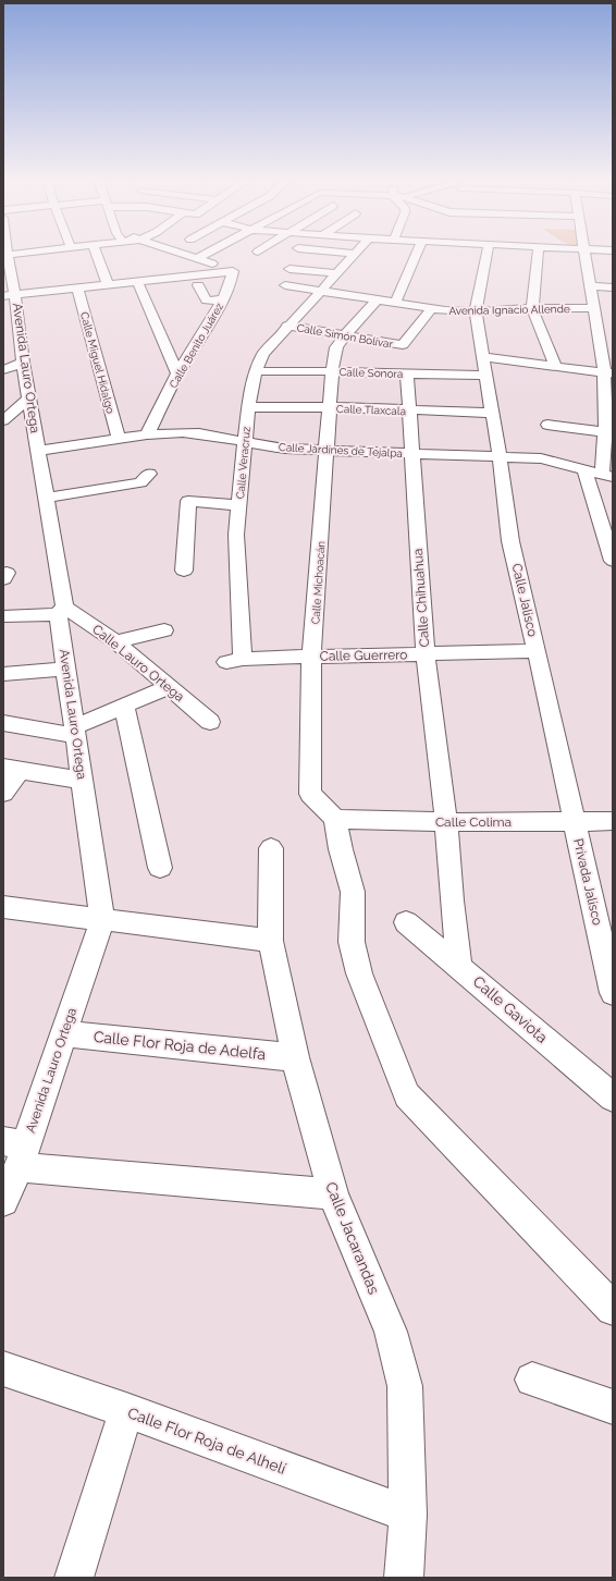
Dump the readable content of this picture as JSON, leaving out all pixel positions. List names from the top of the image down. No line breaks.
{"streets":{"street":["Avenida Ignacio Allende","Calle Simón Bolívar","Calle Benito Juárez","Calle Miguel Hidalgo","Avenida Lauro Ortega","Calle Sonora","Calle Tlaxcala","Calle Jardines de Tejalpa","Calle Veracruz","Calle Michoacán","Calle Chihuahua","Calle Jalisco","Calle Guerrero","Calle Lauro Ortega","Calle Colima","Privada Jalisco","Calle Gaviota","Calle Flor Roja de Adelfa","Calle Jacarandas","Calle Flor Roja de Alhelí"]},"crossings":[["Avenida Ignacio Allende","Calle Simón Bolívar"],["Avenida Ignacio Allende","Calle Veracruz"],["Avenida Ignacio Allende","Calle Michoacán"],["Avenida Ignacio Allende","Calle Jalisco"],["Calle Simón Bolívar","Calle Veracruz"],["Calle Simón Bolívar","Calle Michoacán"],["Calle Benito Juárez","Calle Jardines de Tejalpa"],["Calle Miguel Hidalgo","Calle Jardines de Tejalpa"],["Avenida Lauro Ortega","Calle Jardines de Tejalpa"],["Avenida Lauro Ortega","Calle Lauro Ortega"],["Avenida Lauro Ortega","Calle Flor Roja de Adelfa"],["Calle Sonora","Calle Veracruz"],["Calle Sonora","Calle Michoacán"],["Calle Sonora","Calle Chihuahua"],["Calle Sonora","Calle Jalisco"],["Calle Tlaxcala","Calle Veracruz"],["Calle Tlaxcala","Calle Michoacán"],["Calle Tlaxcala","Calle Chihuahua"],["Calle Tlaxcala","Calle Jalisco"],["Calle Jardines de Tejalpa","Calle Veracruz"],["Calle Jardines de Tejalpa","Calle Michoacán"],["Calle Jardines de Tejalpa","Calle Chihuahua"],["Calle Jardines de Tejalpa","Calle Jalisco"],["Calle Veracruz","Calle Guerrero"],["Calle Michoacán","Calle Guerrero"],["Calle Michoacán","Calle Colima"],["Calle Chihuahua","Calle Guerrero"],["Calle Chihuahua","Calle Colima"],["Calle Chihuahua","Calle Gaviota"],["Calle Jalisco","Calle Guerrero"],["Calle Jalisco","Calle Colima"],["Calle Jalisco","Privada Jalisco"],["Calle Colima","Privada Jalisco"],["Calle Flor Roja de Adelfa","Calle Jacarandas"],["Calle Jacarandas","Calle Flor Roja de Alhelí"]]}
